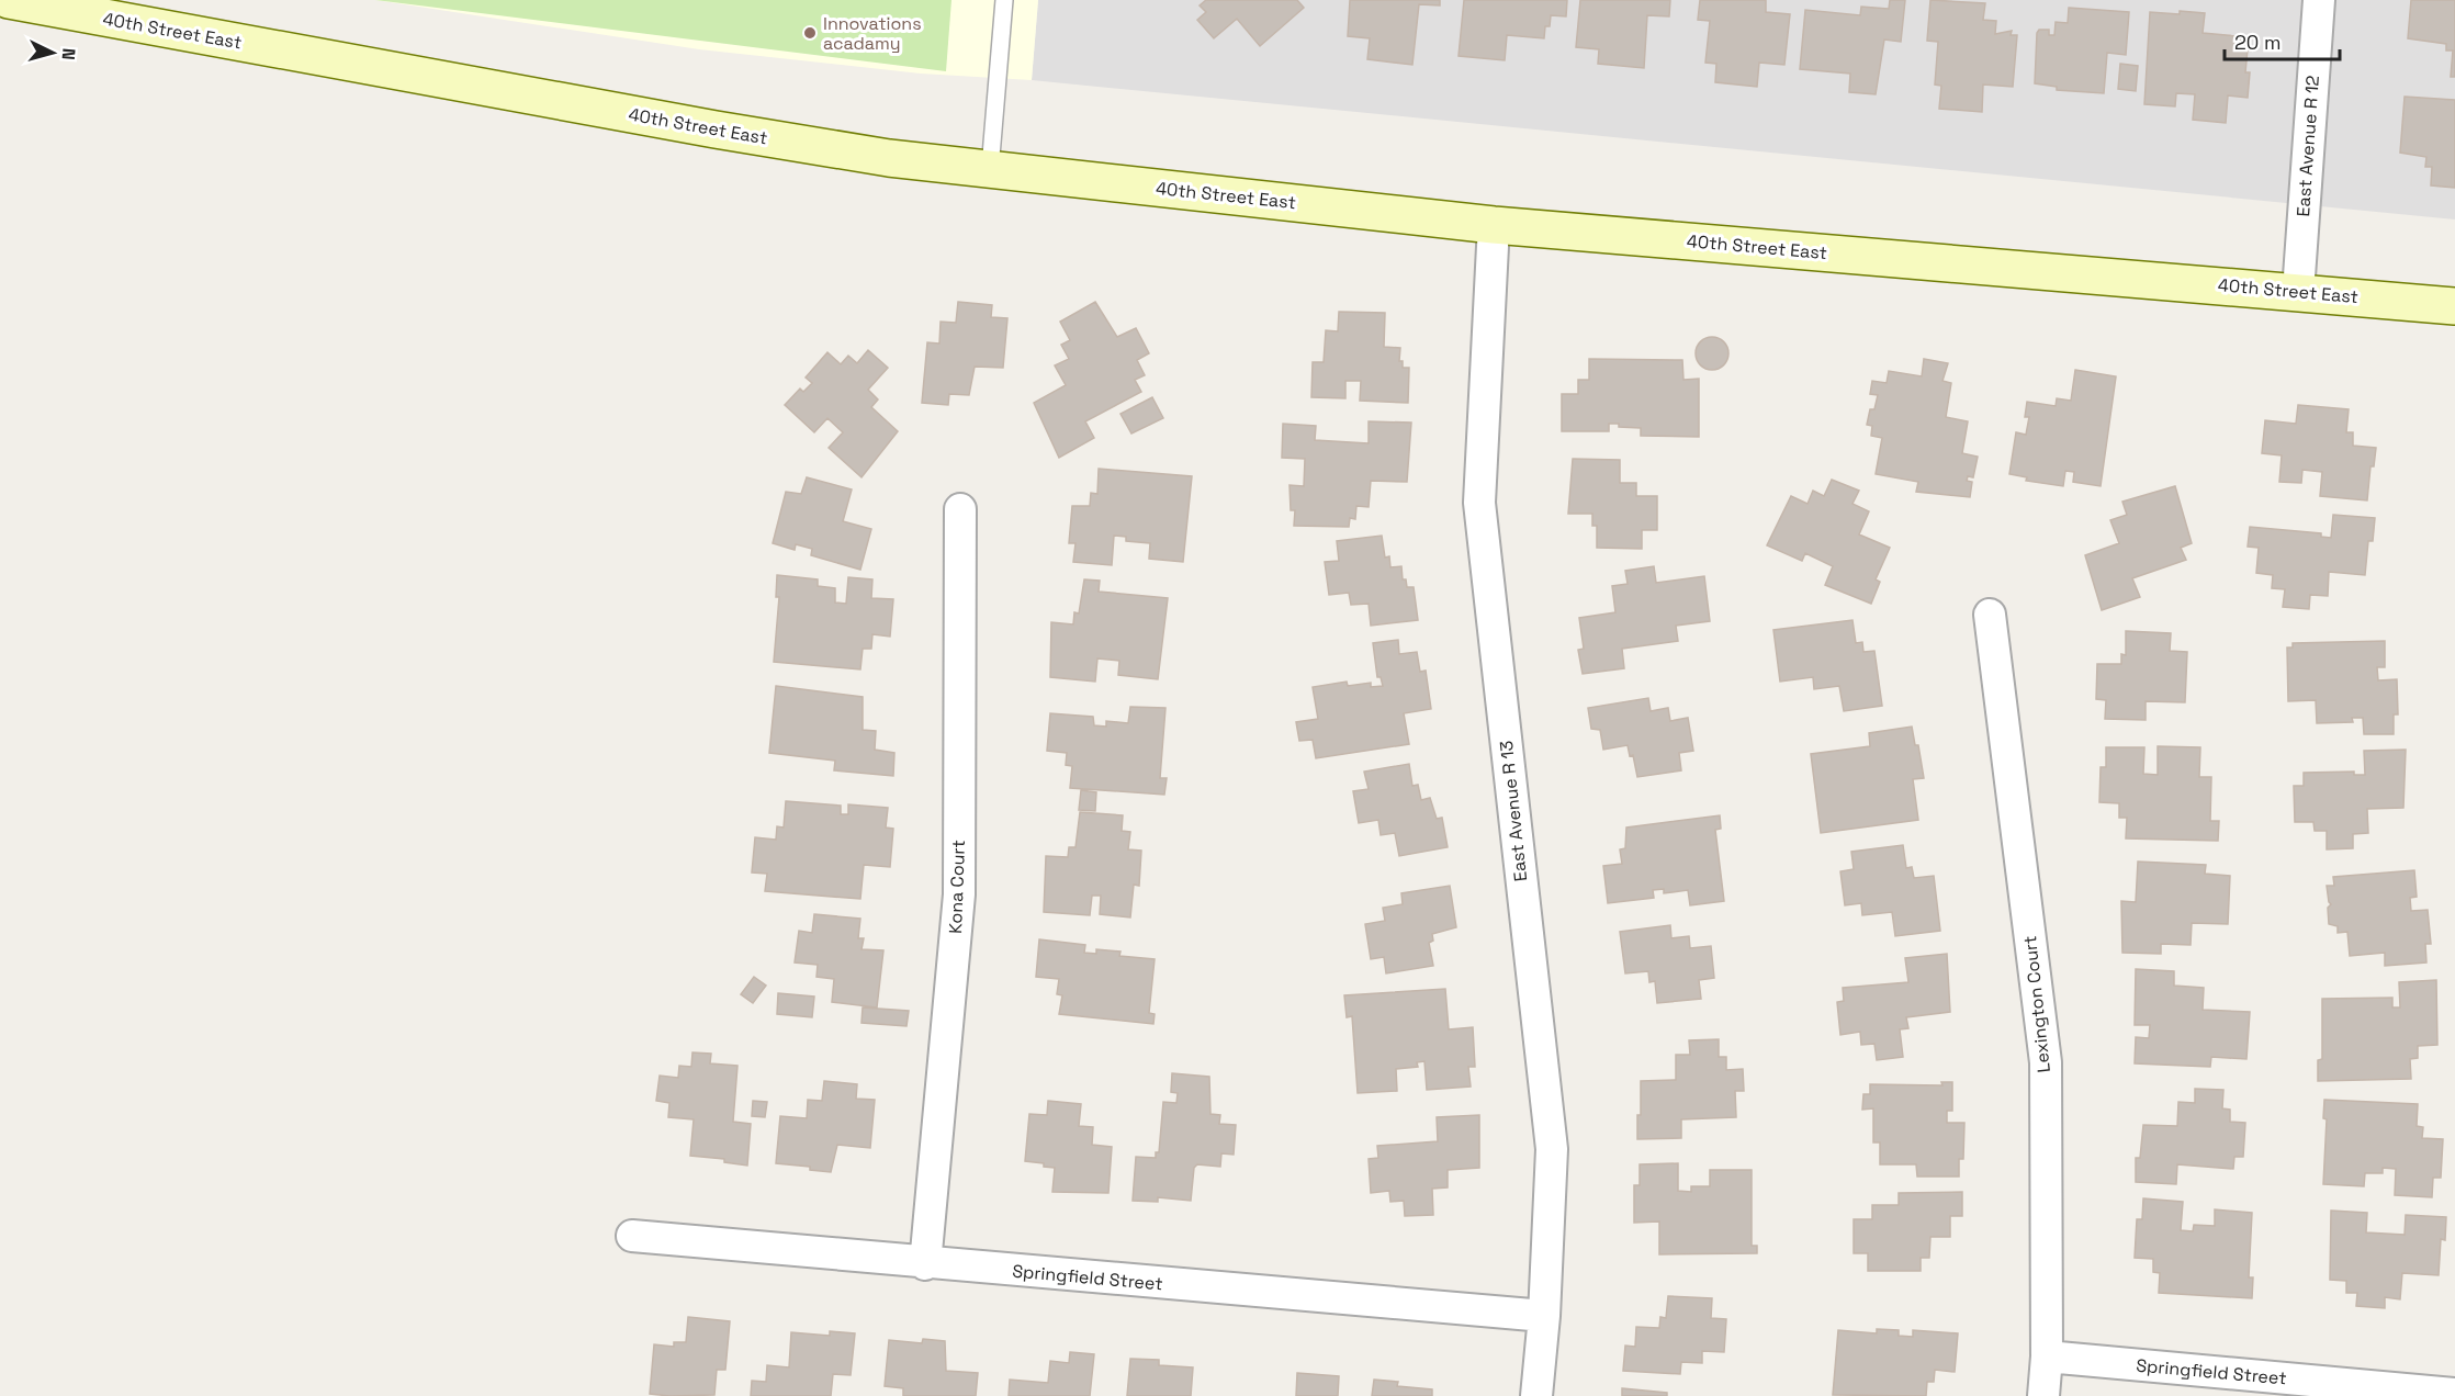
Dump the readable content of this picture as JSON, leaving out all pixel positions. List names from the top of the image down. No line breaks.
{"streets":{"main road":["40th Street East"],"street":["East Avenue R 12","East Avenue R 13","Kona Court","Lexington Court","Springfield Street"]},"crossings":[["40th Street East","East Avenue R 12"],["40th Street East","East Avenue R 13"],["East Avenue R 13","Springfield Street"],["Kona Court","Springfield Street"],["Lexington Court","Springfield Street"]],"places":["Innovations acadamy"],"scale_bar":"20 m","north":"right"}
